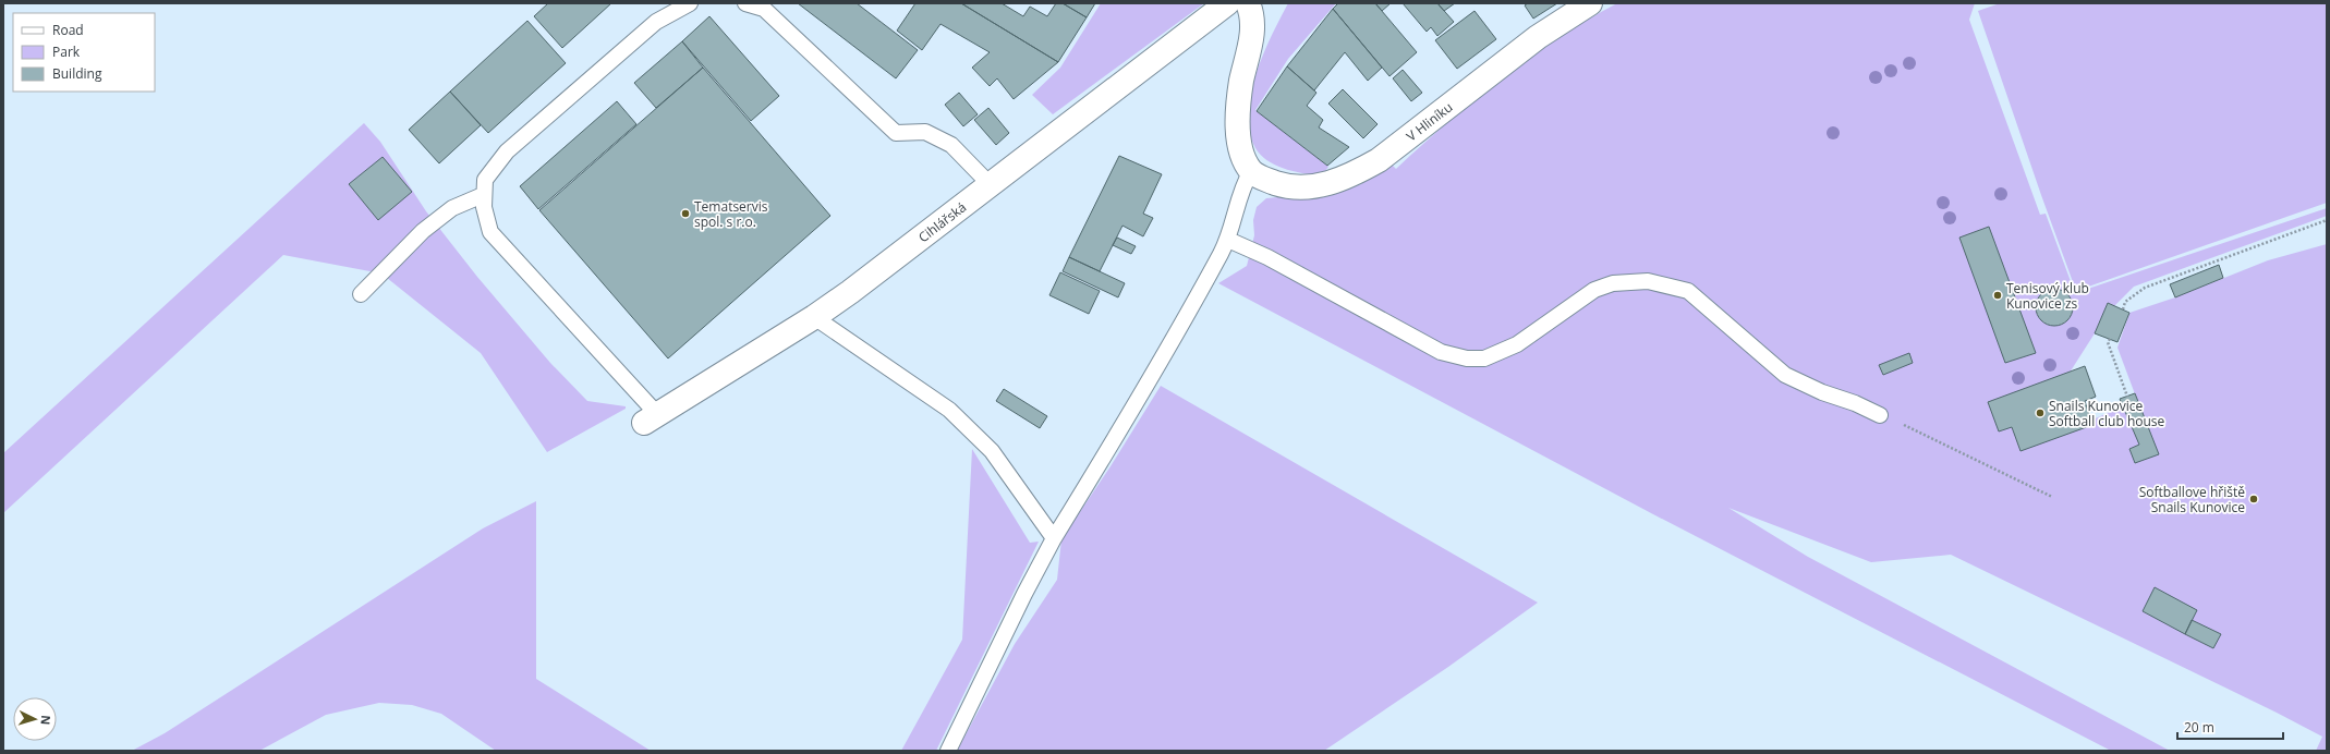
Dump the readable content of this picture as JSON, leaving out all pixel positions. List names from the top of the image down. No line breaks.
{"streets":{"street":["V Hliníku","Cihlářská"]},"places":["Tematservis spol. s r.o.","Tenisový klub Kunovice zs","Snails Kunovice Softball club house","Softballove hřiště Snails Kunovice"],"legend":["Road","Park","Building"],"scale_bar":"20 m","north":"right"}
